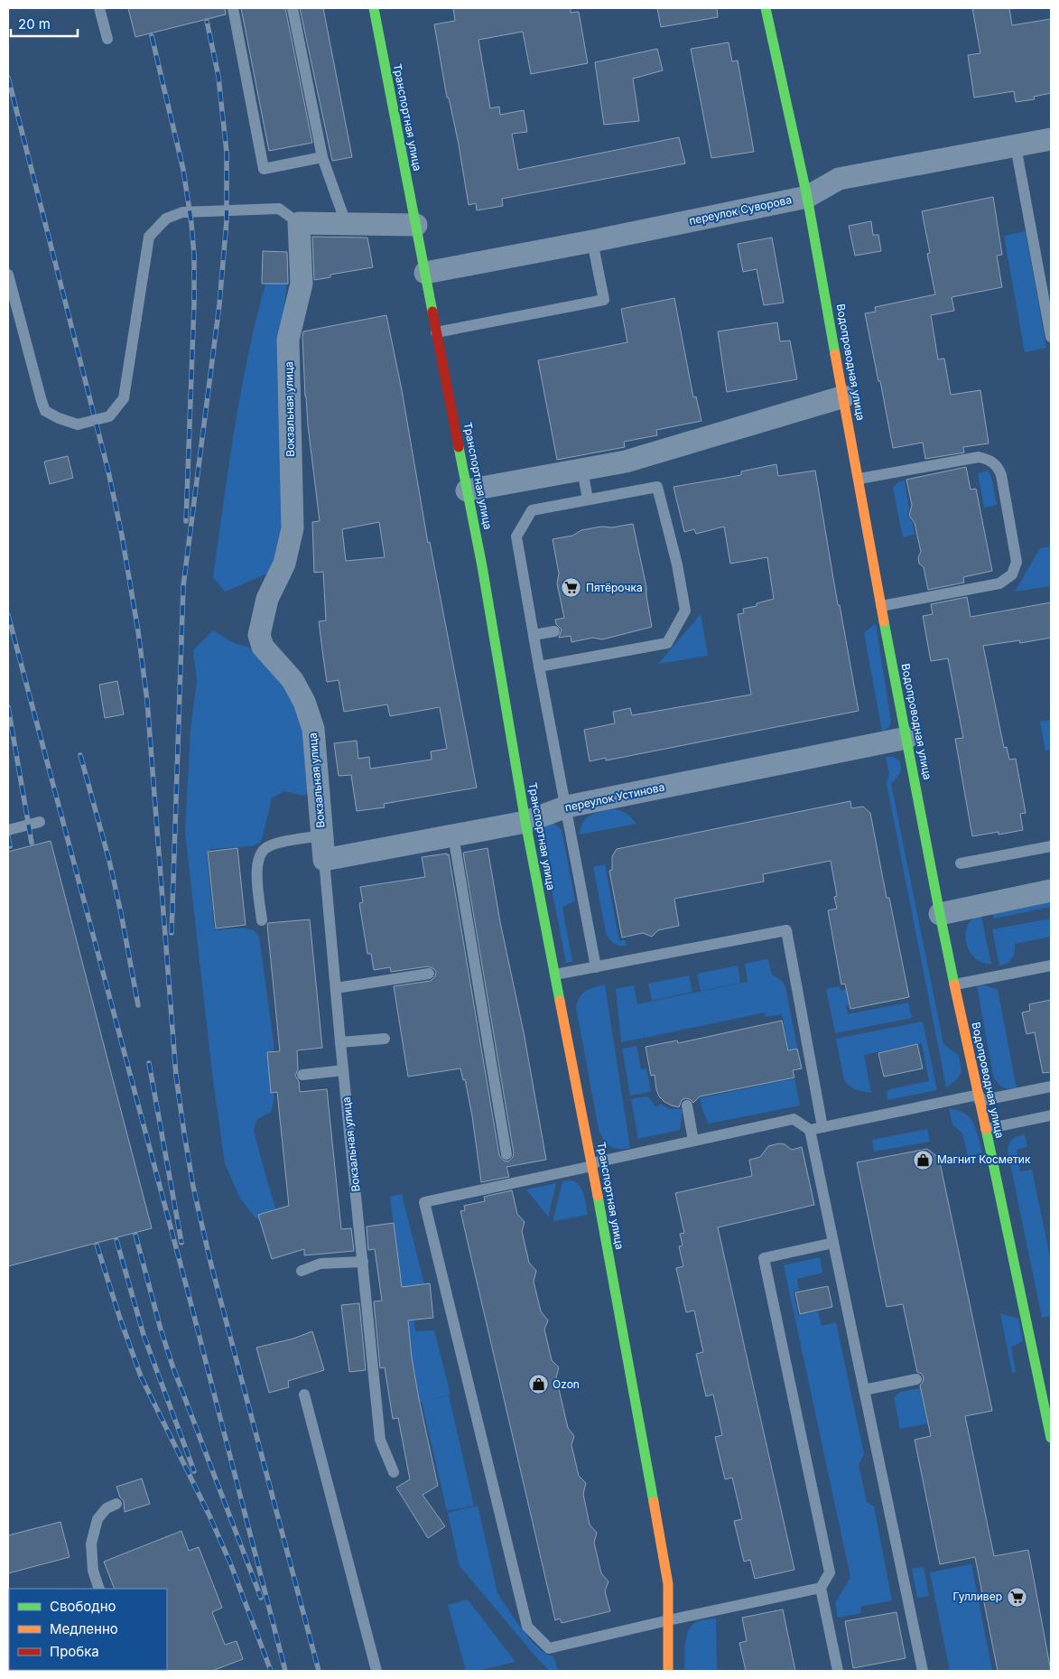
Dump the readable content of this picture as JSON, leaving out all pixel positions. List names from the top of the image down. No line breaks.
{"streets":{"street":["Транспортная улица","переулок Суворова","Водопроводная улица","Вокзальная улица","переулок Устинова"]},"crossings":[["Транспортная улица","переулок Суворова"],["Транспортная улица","переулок Устинова"],["переулок Суворова","Водопроводная улица"],["Водопроводная улица","переулок Устинова"],["Вокзальная улица","переулок Устинова"]],"places":{"supermarket":["Пятёрочка","Гулливер"],"shop":["Магнит Косметик","Ozon"]},"legend":["Свободно","Медленно","Пробка"],"scale_bar":"20 m"}
